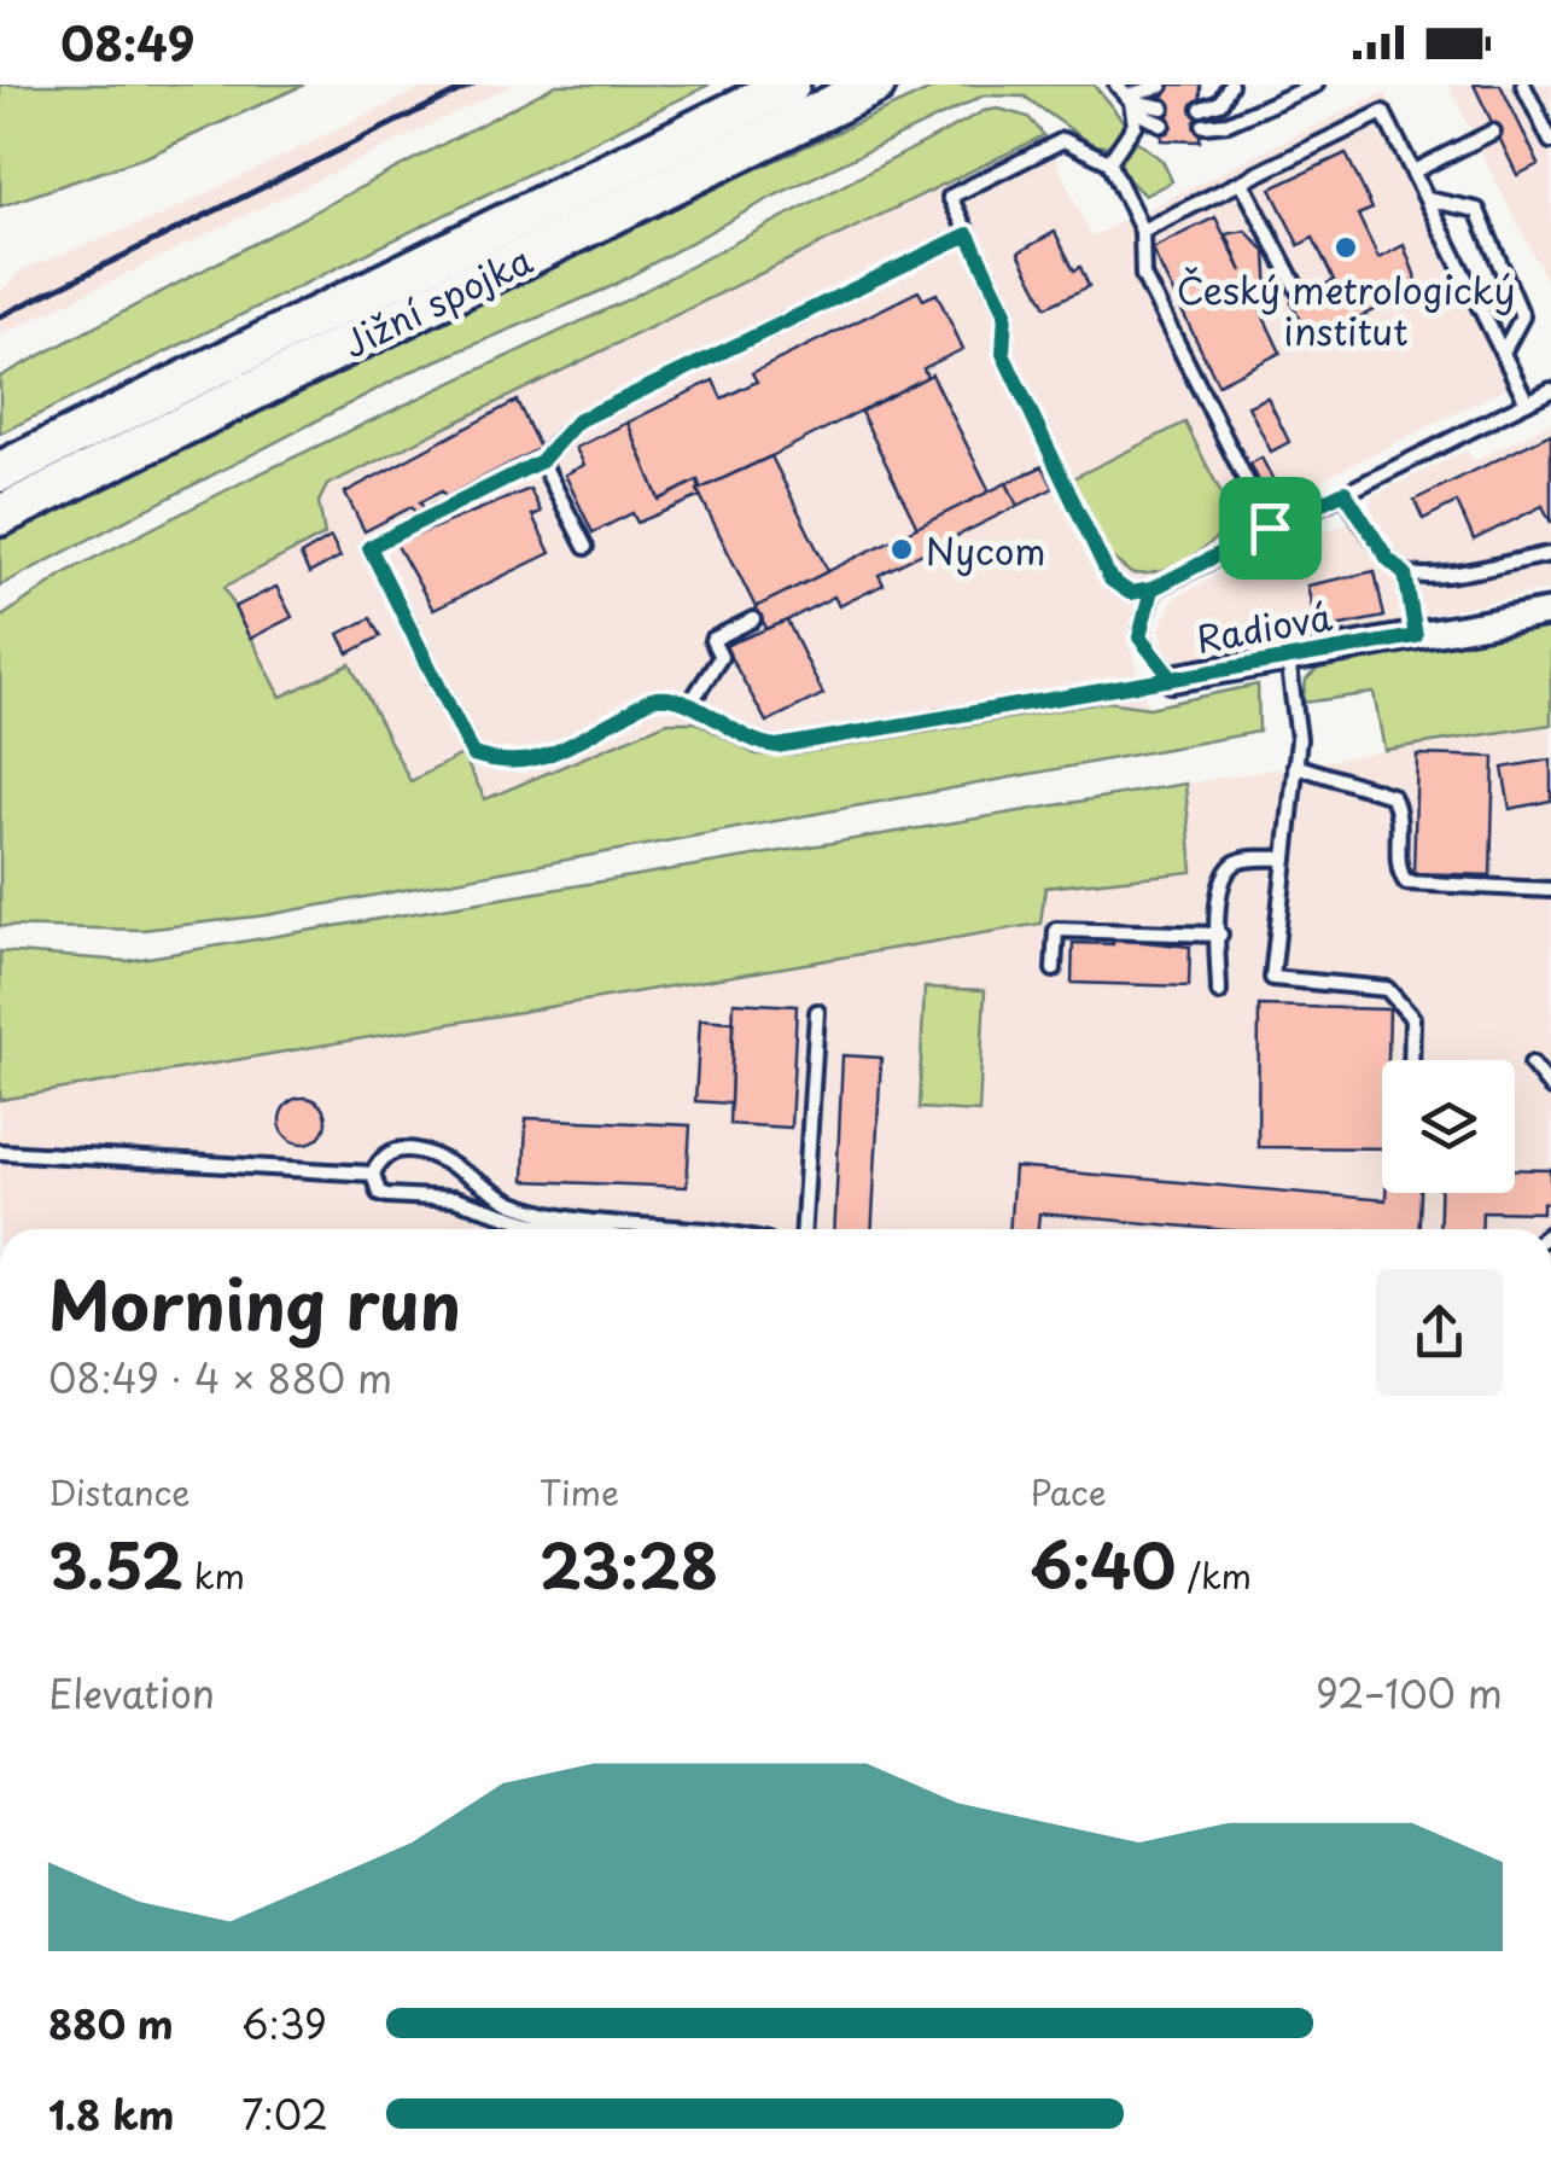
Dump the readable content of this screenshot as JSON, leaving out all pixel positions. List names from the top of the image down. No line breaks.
{"streets":{"highway":["Jižní spojka"],"street":["Radiová"]},"places":["Český metrologický institut","Nycom"],"page":{"status":"08:49","heading":["Morning run","08:49 · 4 × 880 m"],"stats":[["Distance","3.52 km"],["Time","23:28"],["Pace","6:40 /km"]],"chart":["Elevation","92–100 m"],"list":[{"name":"880 m","note":"6:39"},{"name":"1.8 km","note":"7:02"}]}}
